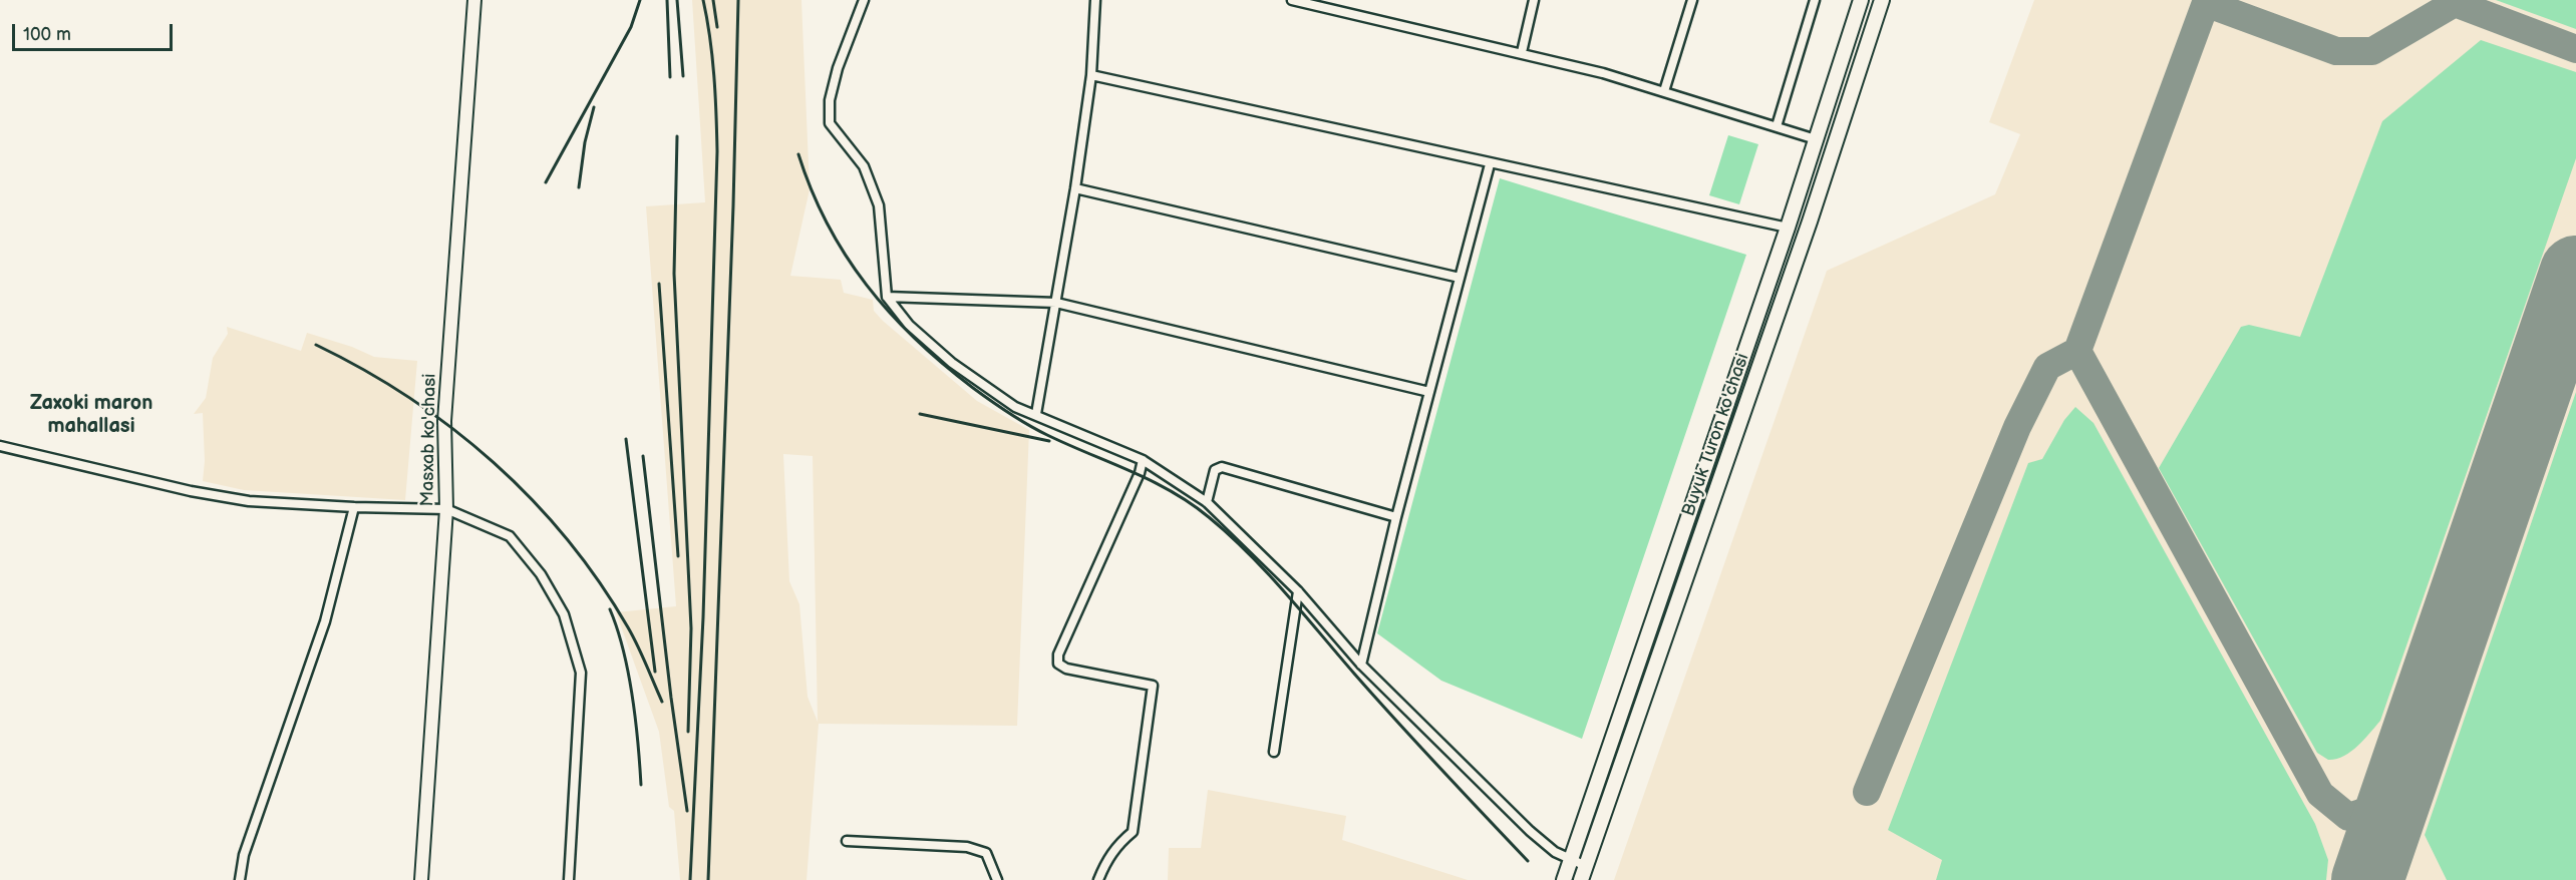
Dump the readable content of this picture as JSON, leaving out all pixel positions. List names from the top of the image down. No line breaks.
{"streets":{"main road":["Buyuk Turon ko'chasi","Masxab ko'chasi"]},"districts":["Zaxoki maron mahallasi"],"scale_bar":"100 m"}
